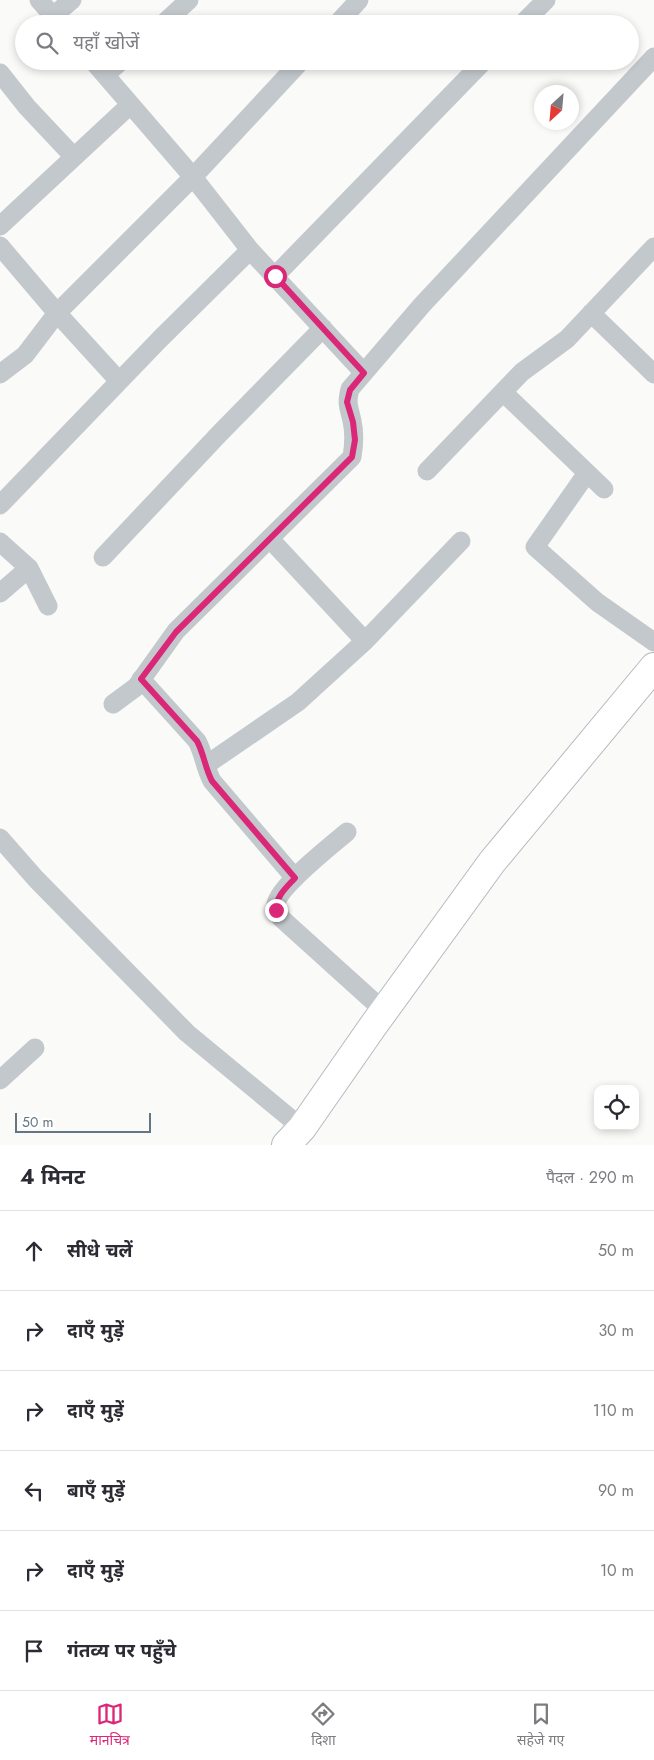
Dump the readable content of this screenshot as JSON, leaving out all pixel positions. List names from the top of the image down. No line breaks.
{"scale_bar":"50 m","north":"bottom left","page":{"search":"यहाँ खोजें","scale":"50 m","heading":["4 मिनट","पैदल · 290 m"],"list":[["सीधे चलें","50 m"],["दाएँ मुड़ें","30 m"],["दाएँ मुड़ें","110 m"],["बाएँ मुड़ें","90 m"],["दाएँ मुड़ें","10 m"],"गंतव्य पर पहुँचे"],"nav":["मानचित्र","दिशा","सहेजे गए"]}}
